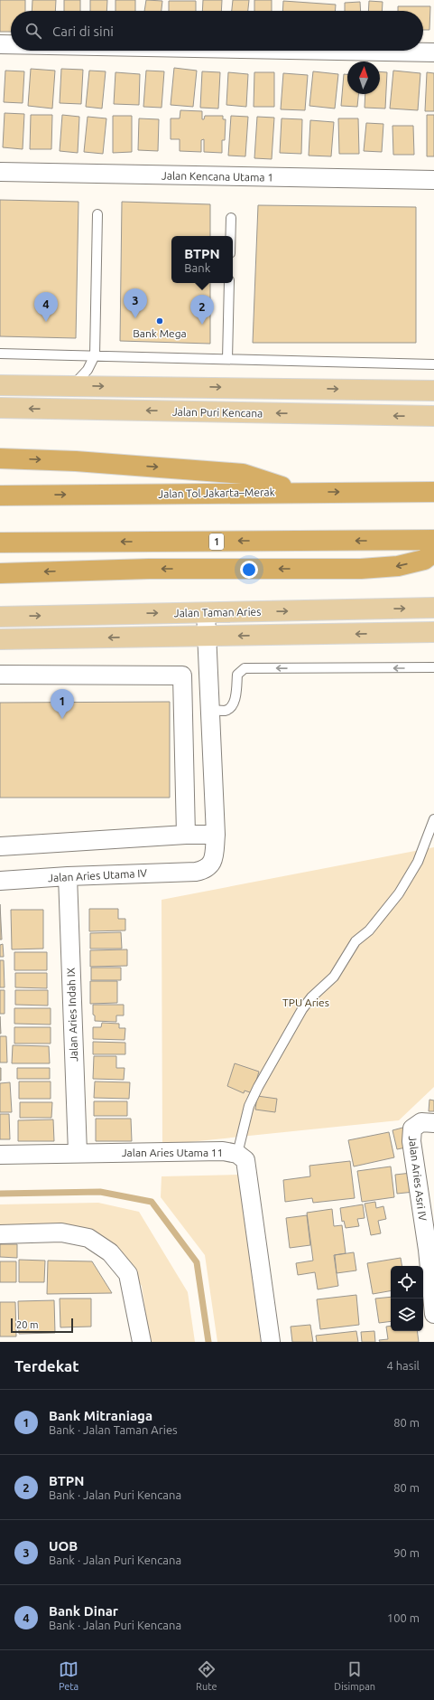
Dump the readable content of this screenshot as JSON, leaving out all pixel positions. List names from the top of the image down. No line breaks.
{"streets":{"highway":["Jalan Tol Jakarta–Merak","1"],"main road":["Jalan Puri Kencana","Jalan Taman Aries"],"street":["Jalan Kencana Utama 1","Jalan Aries Utama IV","Jalan Aries Indah IX","Jalan Aries Utama 11","Jalan Aries Asri IV"]},"crossings":[["Jalan Aries Utama IV","Jalan Aries Indah IX"],["Jalan Aries Indah IX","Jalan Aries Utama 11"]],"parks":["TPU Aries"],"places":["Bank Mega"],"scale_bar":"20 m","north":"top","page":{"search":"Cari di sini","popup":["BTPN","Bank"],"pins":["3","4","2","1"],"scale":"20 m","heading":["Terdekat","4 hasil"],"list":[{"mark":"1","name":"Bank Mitraniaga","note":"Bank · Jalan Taman Aries","value":"80 m"},{"mark":"2","name":"BTPN","note":"Bank · Jalan Puri Kencana","value":"80 m"},{"mark":"3","name":"UOB","note":"Bank · Jalan Puri Kencana","value":"90 m"},{"mark":"4","name":"Bank Dinar","note":"Bank · Jalan Puri Kencana","value":"100 m"}],"nav":["Peta","Rute","Disimpan"]}}
